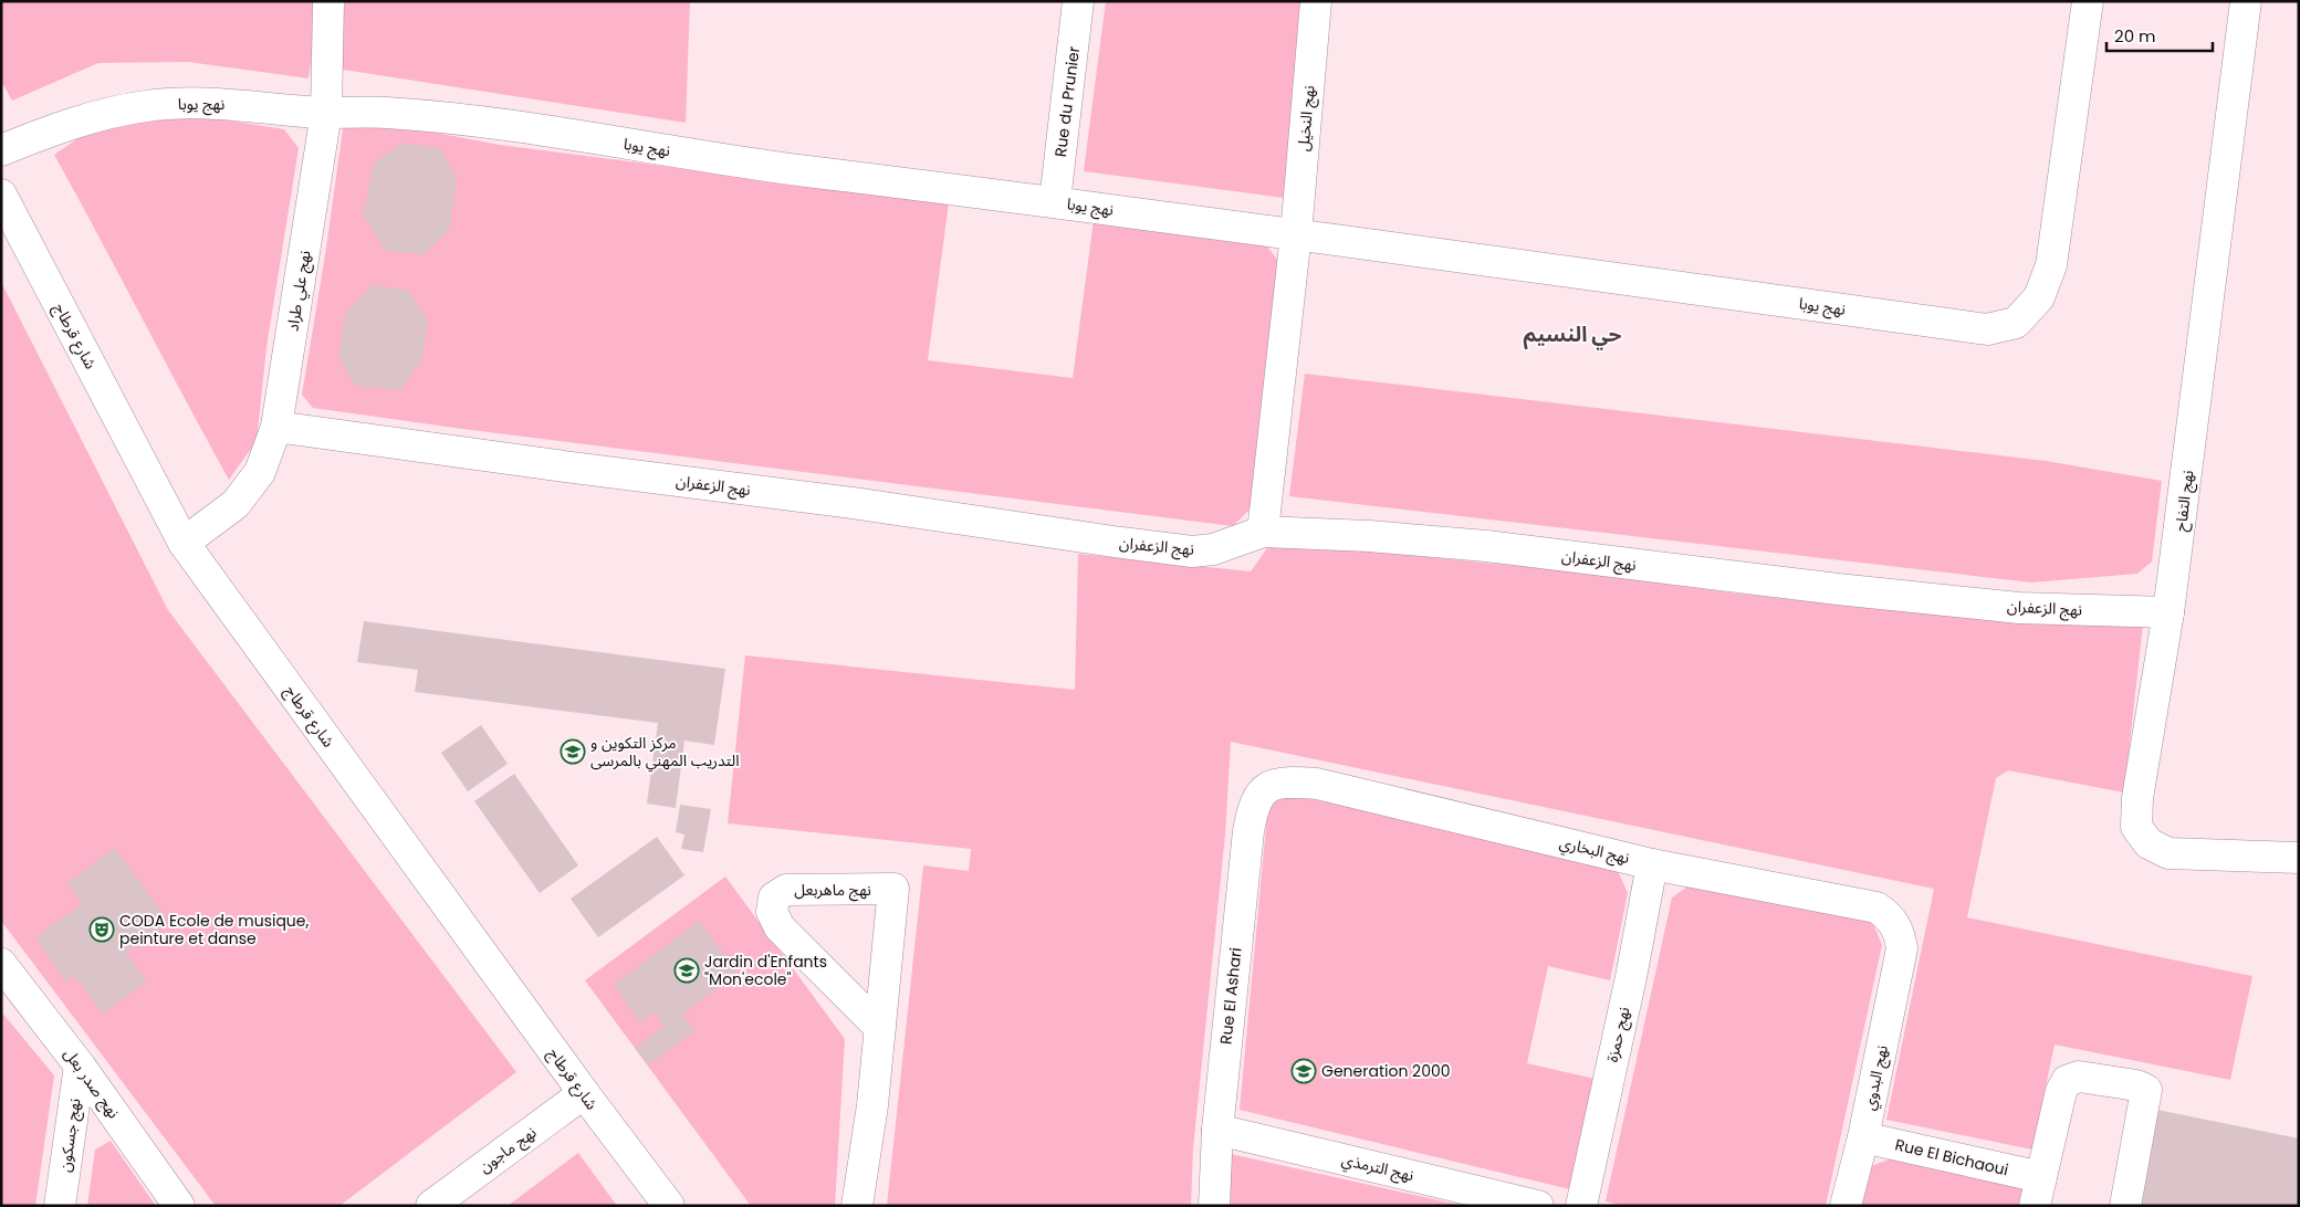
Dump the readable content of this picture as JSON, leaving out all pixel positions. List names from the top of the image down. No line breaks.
{"streets":{"street":["Rue du Prunier","نهج يوبا","نهج النخيل","نهج علي طراد","شارع قرطاج","نهج الزعفران","نهج التفاح","نهج البخاري","نهج ماهربعل","Rue El Ashari","نهج حمزة","نهج البدوي","نهج صدر بعل","نهج جسكون","نهج ماجون","Rue El Bichaoui","نهج الترمذي"]},"crossings":[["Rue du Prunier","نهج يوبا"],["نهج يوبا","نهج النخيل"],["نهج يوبا","نهج علي طراد"],["نهج علي طراد","شارع قرطاج"],["نهج علي طراد","نهج الزعفران"],["شارع قرطاج","نهج ماجون"],["نهج الزعفران","نهج التفاح"],["نهج البخاري","Rue El Ashari"],["نهج البخاري","نهج حمزة"],["نهج البخاري","نهج البدوي"],["Rue El Ashari","نهج الترمذي"],["نهج البدوي","Rue El Bichaoui"],["نهج صدر بعل","نهج جسكون"]],"districts":["حي النسيم"],"places":{"school or university":["مركز التكوين و التدريب المهني بالمرسى","Jardin d'Enfants \"Mon'ecole\"","Generation 2000"],"theatre":["CODA Ecole de musique, peinture et danse"]},"scale_bar":"20 m"}
